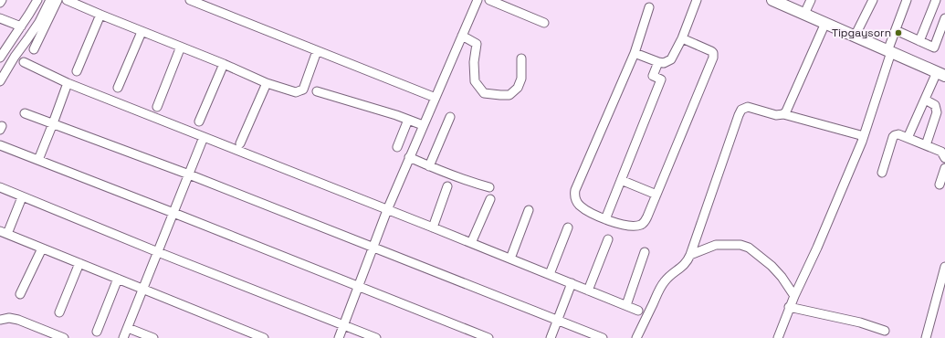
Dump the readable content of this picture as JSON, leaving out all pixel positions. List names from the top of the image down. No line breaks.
{"places":["Tipgaysorn"]}
